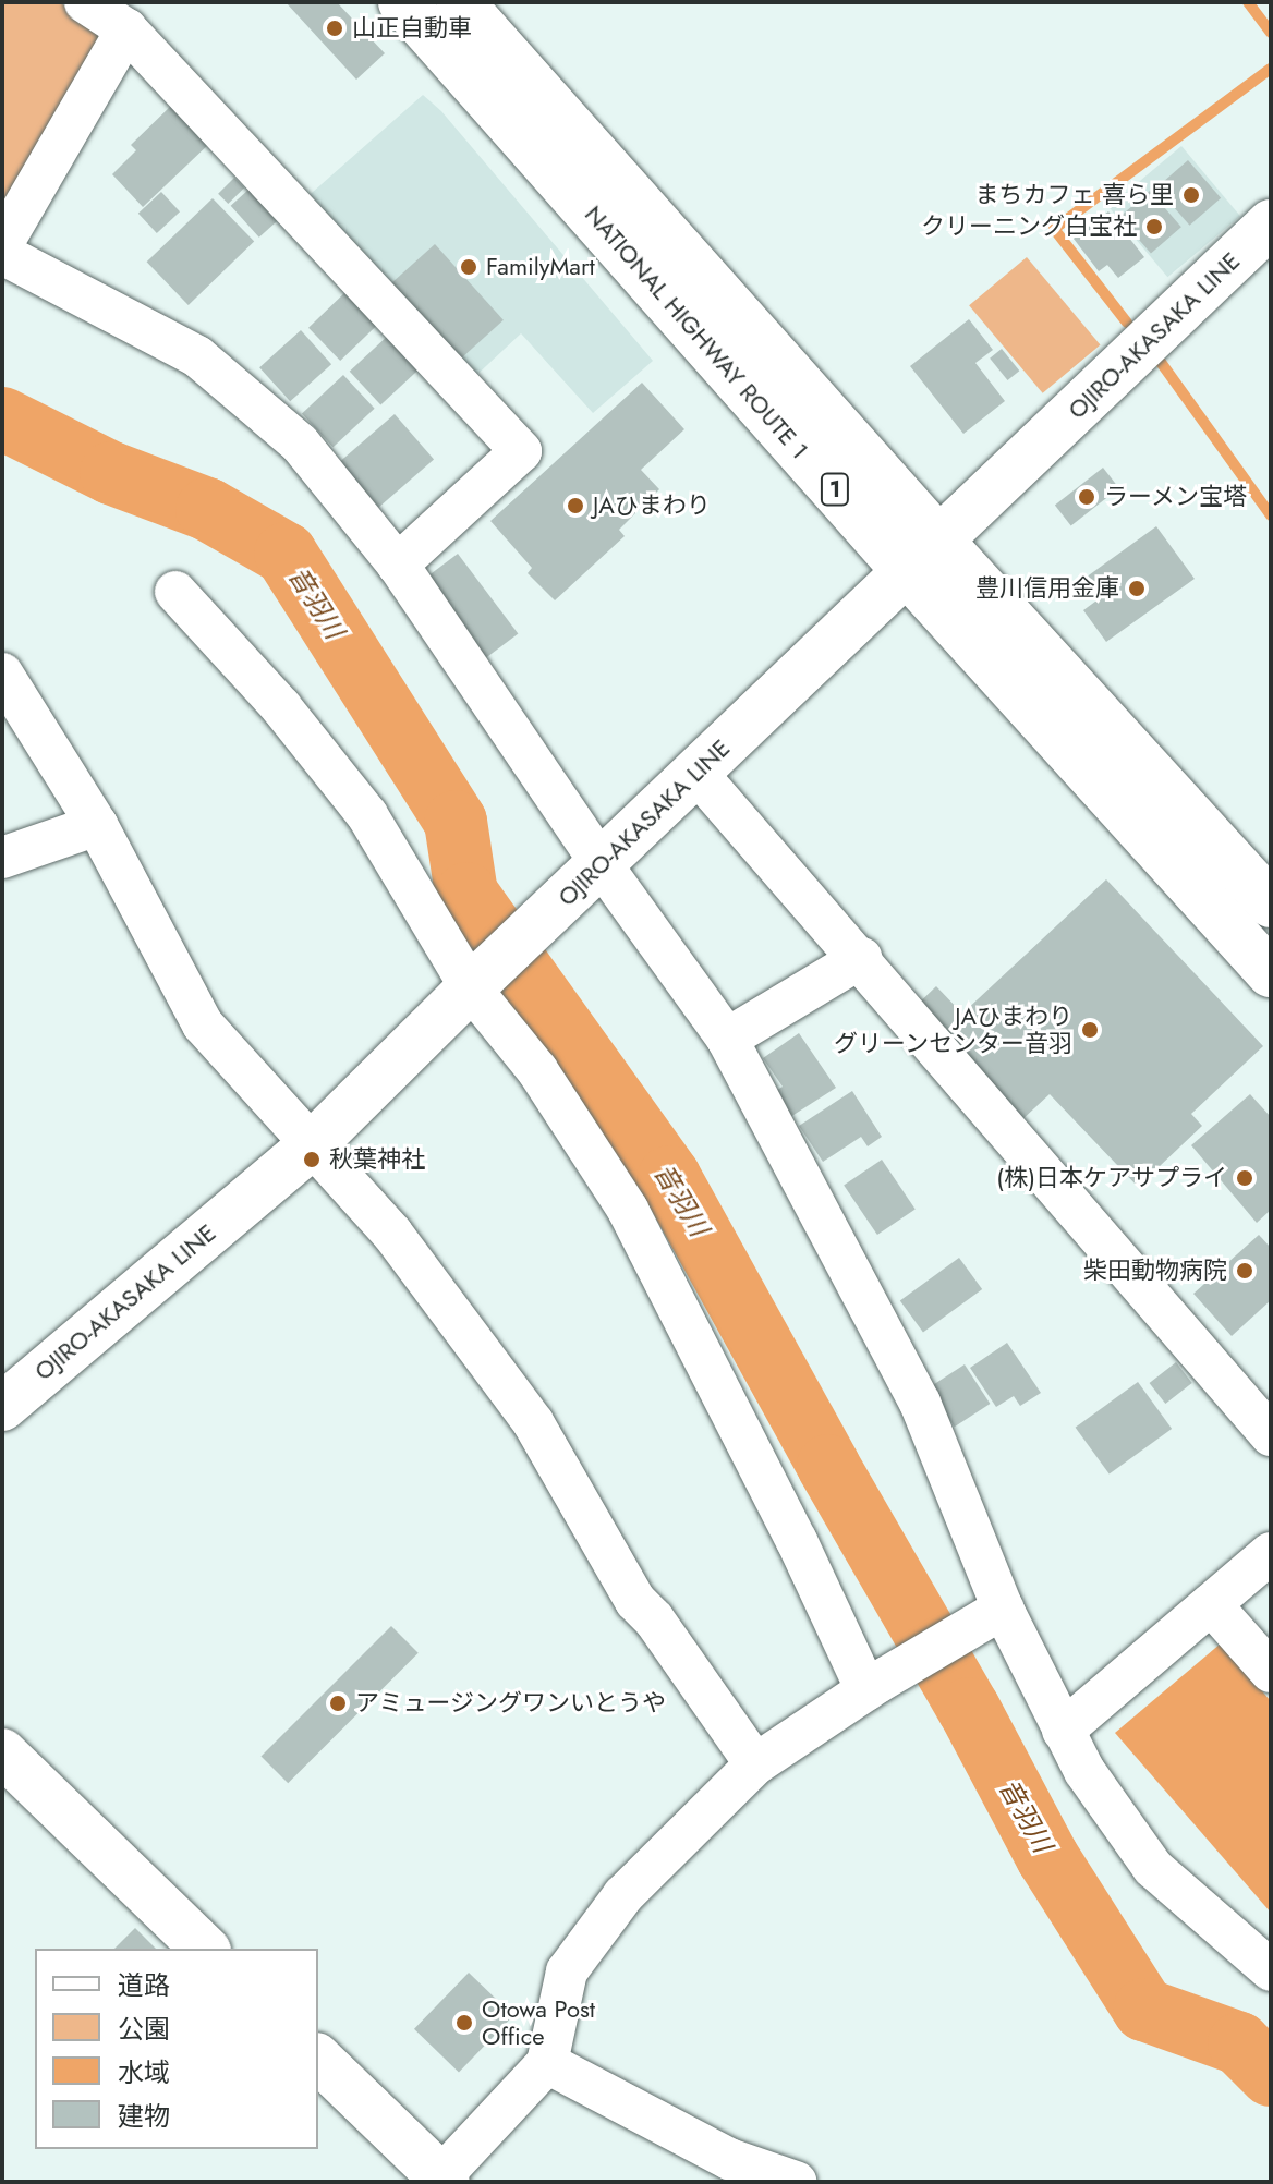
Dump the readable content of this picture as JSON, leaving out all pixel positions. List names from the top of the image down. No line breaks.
{"streets":{"main road":["NATIONAL HIGHWAY ROUTE 1","OJIRO-AKASAKA LINE","1"]},"crossings":[["NATIONAL HIGHWAY ROUTE 1","OJIRO-AKASAKA LINE"]],"water":["音羽川"],"places":["山正自動車","まちカフェ 喜ら里","クリーニング白宝社","FamilyMart","ラーメン宝塔","JAひまわり","豊川信用金庫","JAひまわり グリーンセンター音羽","秋葉神社","(株)日本ケアサプライ","柴田動物病院","アミュージングワンいとうや","Otowa Post Office"],"legend":["道路","公園","水域","建物"]}
